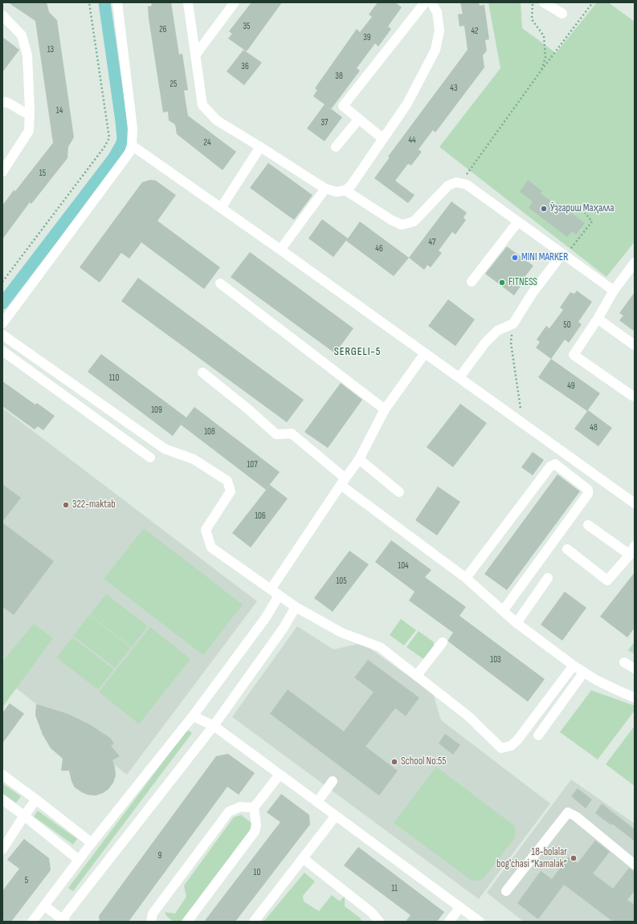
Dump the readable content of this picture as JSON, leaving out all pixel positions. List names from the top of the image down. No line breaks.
{"districts":["SERGELI-5"],"places":["Ўзгариш Маҳалла","MINI MARKER","FITNESS","322-maktab","School No:55","18-bolalar bog'chasi “Kamalak”"],"house_numbers":["35","26","42","39","13","36","38","25","43","14","37","44","24","15","47","46","50","110","49","109","48","108","107","106","104","105","103","9","10","5","11"]}
